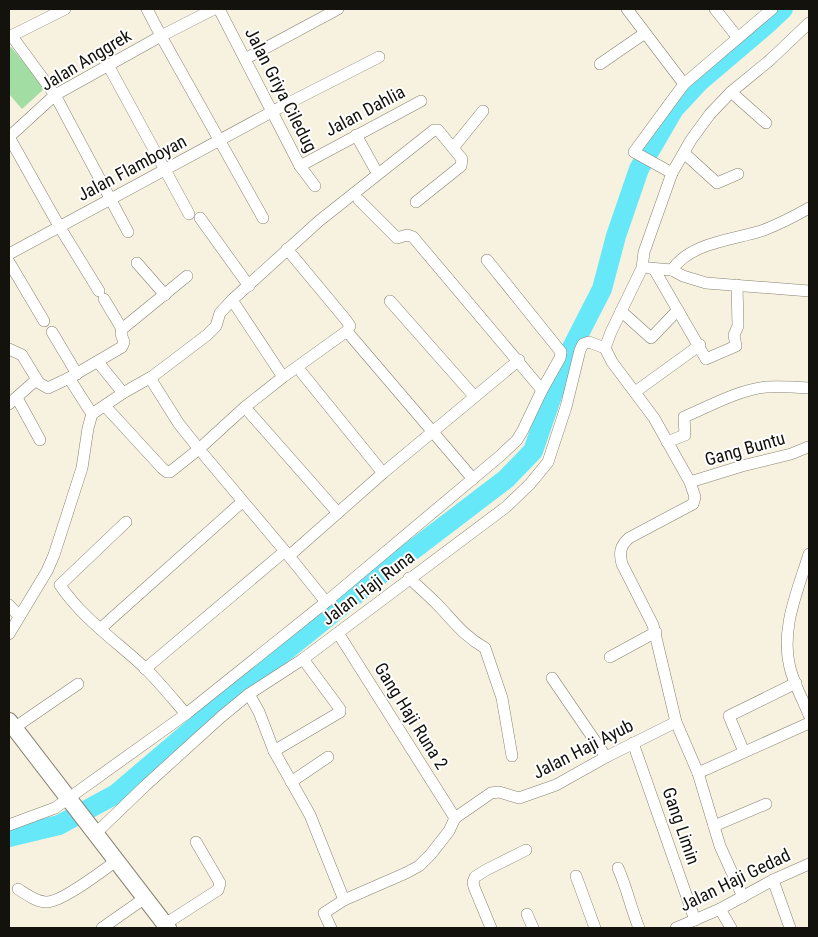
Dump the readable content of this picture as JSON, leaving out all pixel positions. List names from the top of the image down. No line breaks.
{"streets":{"street":["Jalan Anggrek","Jalan Griya Ciledug","Jalan Dahlia","Jalan Flamboyan","Gang Buntu","Jalan Haji Runa","Gang Haji Runa 2","Jalan Haji Ayub","Gang Limin","Jalan Haji Gedad"]},"crossings":[["Jalan Griya Ciledug","Jalan Dahlia"],["Jalan Griya Ciledug","Jalan Flamboyan"],["Jalan Haji Runa","Gang Haji Runa 2"],["Gang Haji Runa 2","Jalan Haji Ayub"],["Jalan Haji Ayub","Gang Limin"],["Gang Limin","Jalan Haji Gedad"]]}
